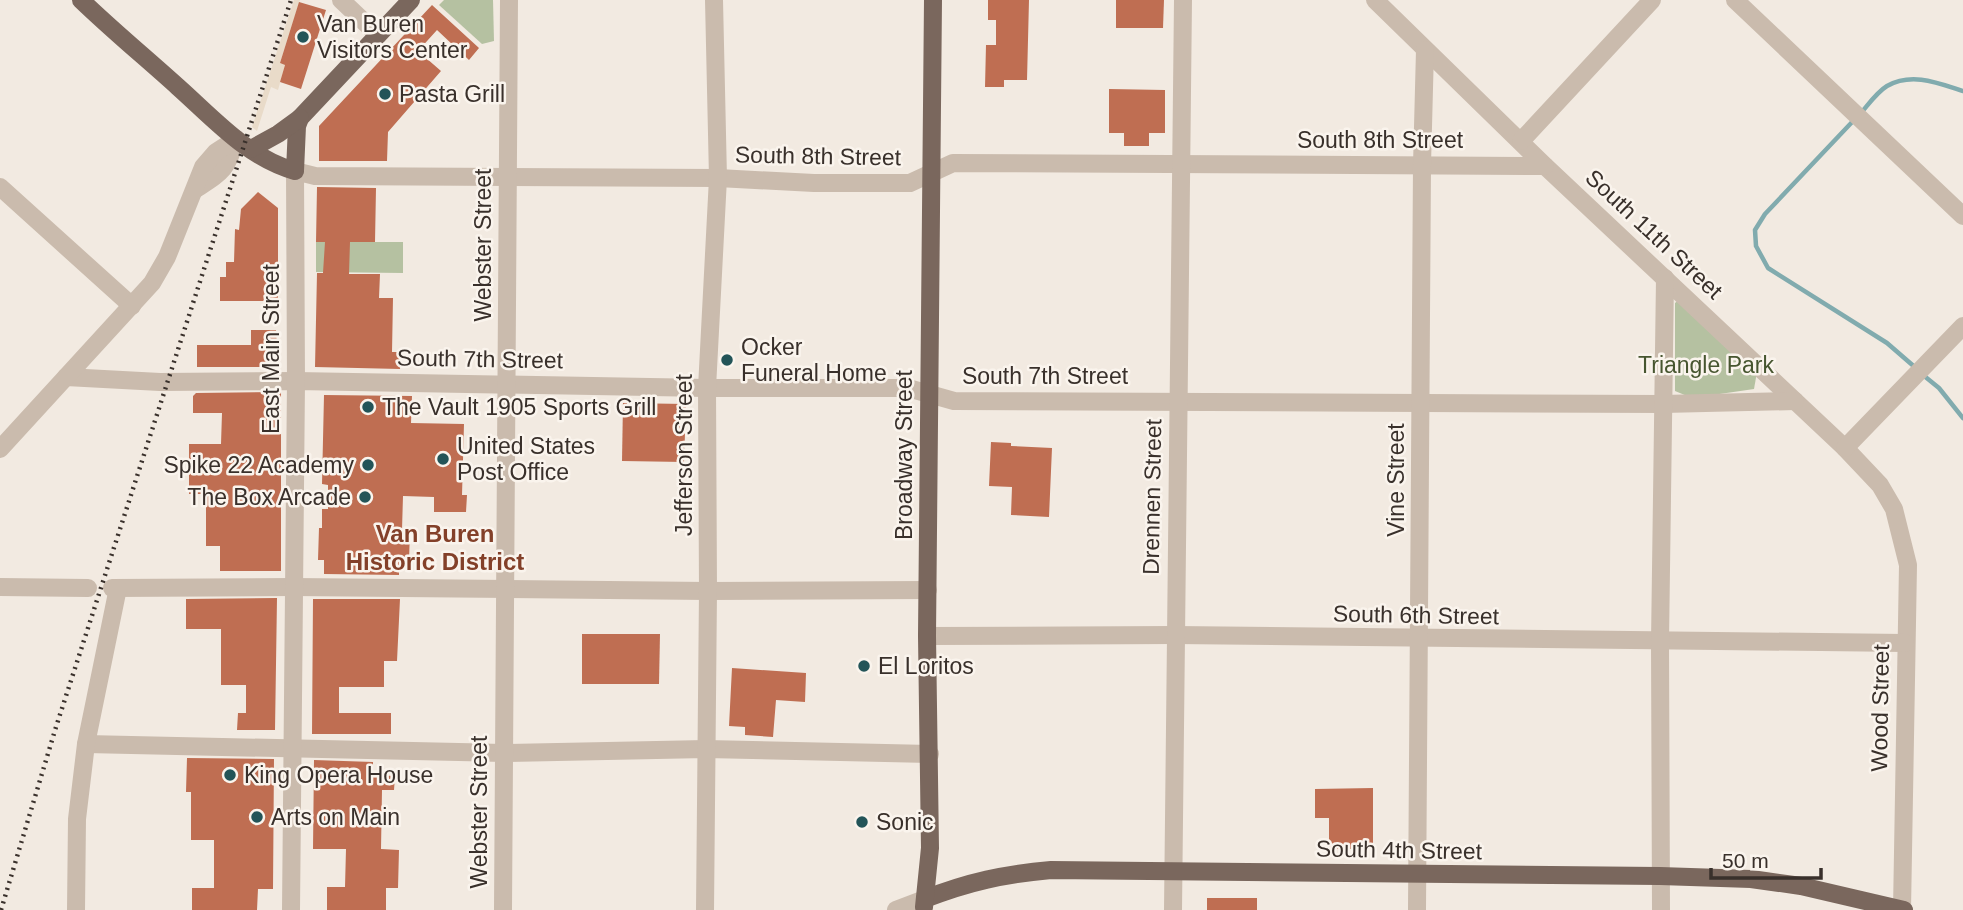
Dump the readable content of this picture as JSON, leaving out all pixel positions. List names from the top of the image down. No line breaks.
{"streets":{"main road":["East Main Street","Broadway Street","South 4th Street"],"street":["South 8th Street","South 11th Street","Webster Street","South 7th Street","Jefferson Street","Vine Street","Drennen Street","South 6th Street","Wood Street"]},"crossings":[["South 8th Street","South 11th Street"],["South 8th Street","Webster Street"],["South 8th Street","East Main Street"],["South 8th Street","Jefferson Street"],["South 8th Street","Broadway Street"],["South 8th Street","Vine Street"],["South 8th Street","Drennen Street"],["South 11th Street","South 7th Street"],["South 11th Street","Vine Street"],["South 11th Street","Wood Street"],["Webster Street","South 7th Street"],["East Main Street","South 7th Street"],["South 7th Street","Jefferson Street"],["South 7th Street","Broadway Street"],["South 7th Street","Vine Street"],["South 7th Street","Drennen Street"],["Broadway Street","South 6th Street"],["Broadway Street","South 4th Street"],["Vine Street","South 6th Street"],["Vine Street","South 4th Street"],["Drennen Street","South 6th Street"],["Drennen Street","South 4th Street"],["South 6th Street","Wood Street"],["Wood Street","South 4th Street"]],"districts":["Van Buren Historic District"],"parks":["Triangle Park"],"places":["Van Buren Visitors Center","Pasta Grill","Ocker Funeral Home","The Vault 1905 Sports Grill","United States Post Office","Spike 22 Academy","The Box Arcade","El Loritos","King Opera House","Arts on Main","Sonic"],"scale_bar":"50 m"}
